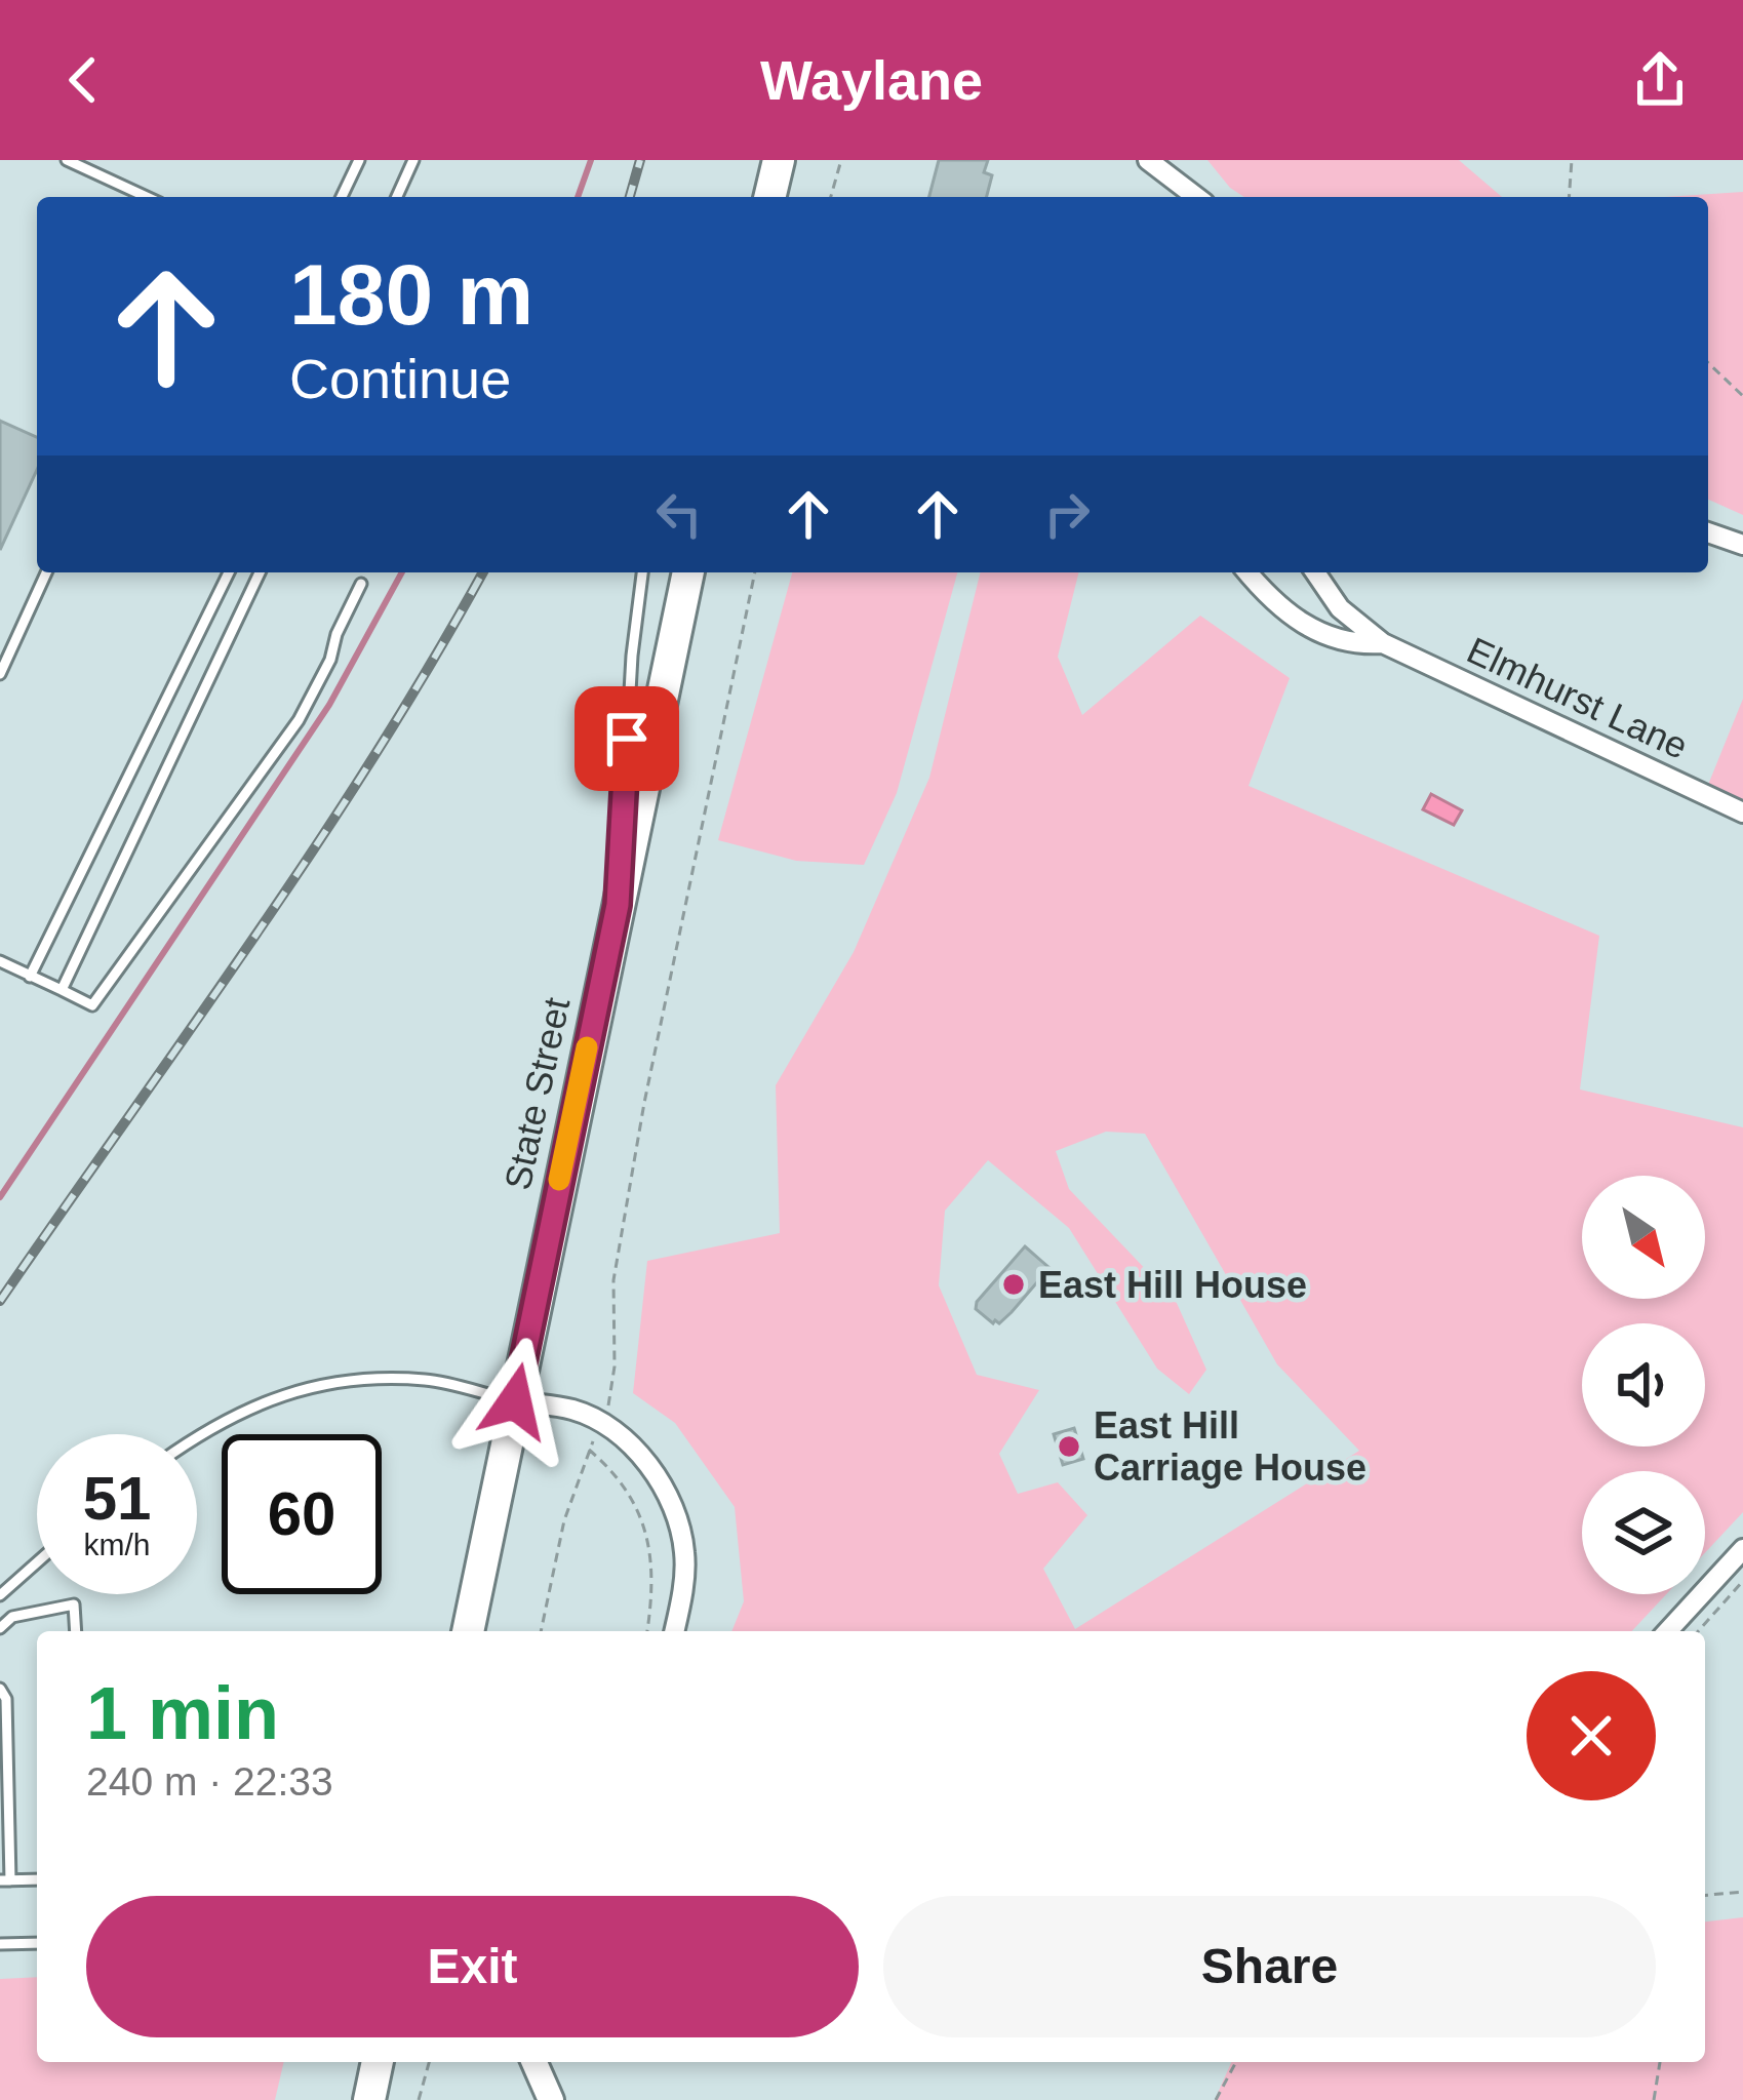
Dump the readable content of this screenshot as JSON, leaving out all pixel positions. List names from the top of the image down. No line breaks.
{"streets":{"main road":["State Street"],"street":["Elmhurst Lane"]},"places":["East Hill House","East Hill Carriage House"],"north":"bottom right","page":{"header":"Waylane","turn":["180 m","Continue"],"speed":"51 km/h","limit":"60","heading":["1 min","240 m · 22:33"],"buttons":["Exit","Share"]}}
